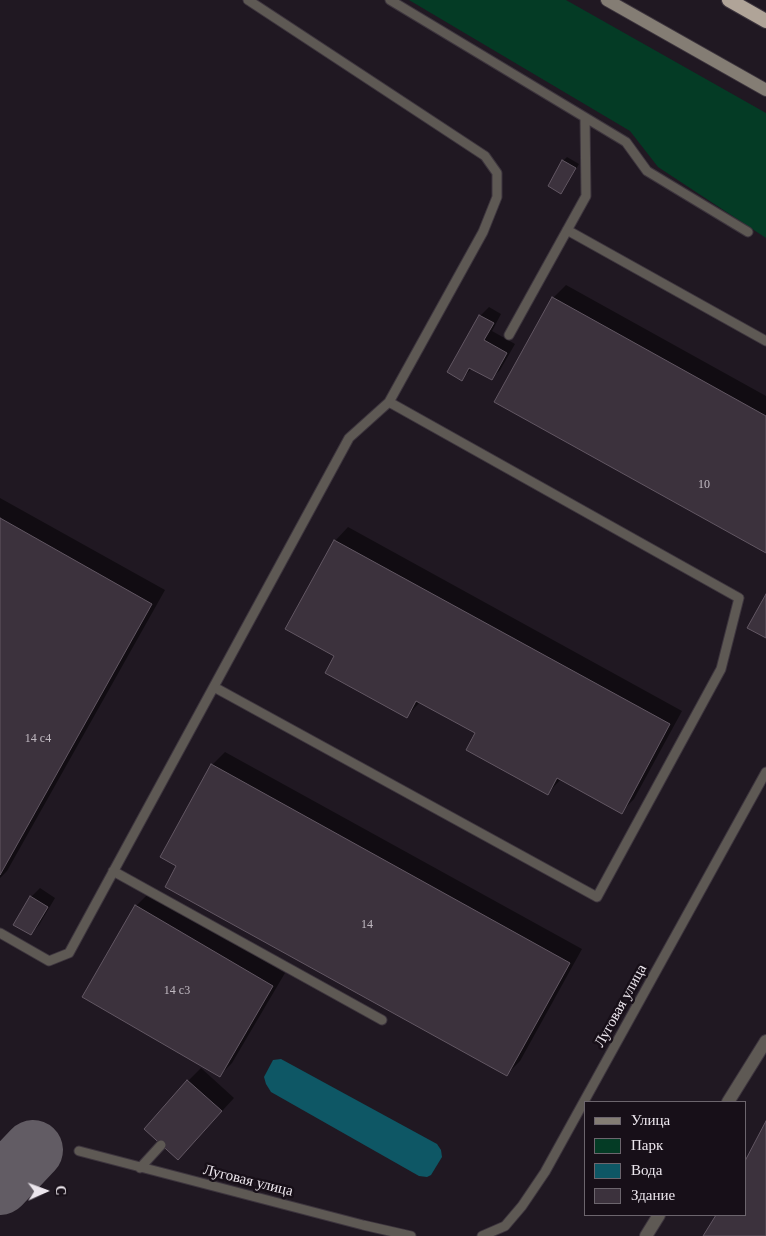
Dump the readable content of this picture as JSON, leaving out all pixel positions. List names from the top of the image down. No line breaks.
{"streets":{"lane":["Луговая улица"]},"house_numbers":["10","14 с4","14","14 с3"],"legend":["Улица","Парк","Вода","Здание"],"north":"right"}
